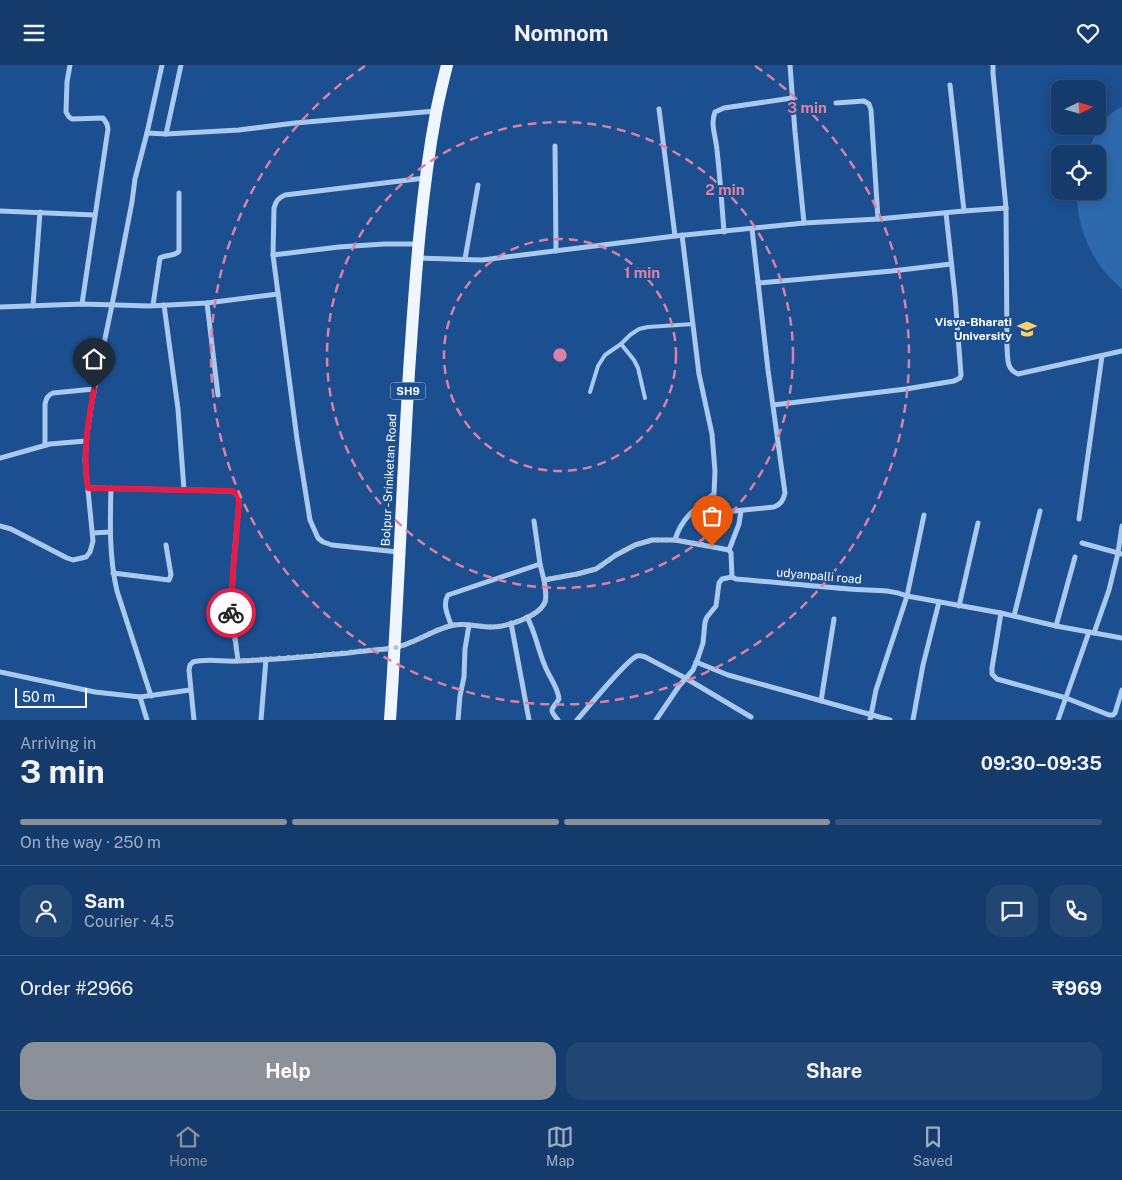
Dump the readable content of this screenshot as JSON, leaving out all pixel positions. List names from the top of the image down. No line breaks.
{"streets":{"main road":["SH9","Bolpur - Sriniketan Road"],"street":["udyanpalli road"]},"places":{"school or university":["Visva-Bharati University"]},"scale_bar":"50 m","north":"right","page":{"header":"Nomnom","scale":"50 m","heading":["3 min","Arriving in","09:30–09:35"],"panel":["Sam","Courier · 4.5","Order #2966","₹969"],"bar":"On the way · 250 m","buttons":["Help","Share"],"tabs":["Home","Map","Saved"]},"rings":["3 min","2 min","1 min"]}
